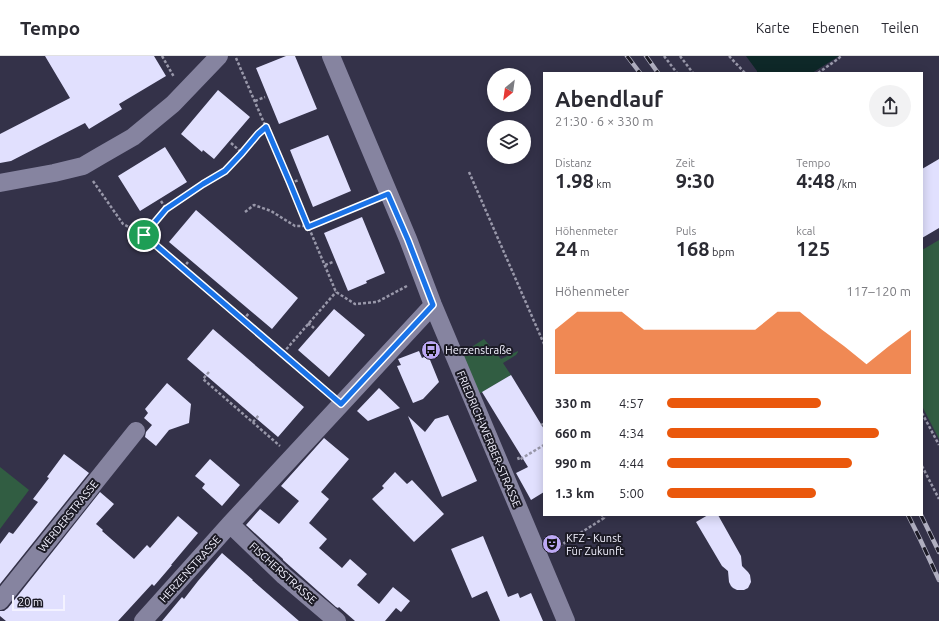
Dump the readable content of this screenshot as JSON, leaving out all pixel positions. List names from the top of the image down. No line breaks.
{"streets":{"street":["FRIEDRICH-WERBER-STRASSE","WERDERSTRASSE","HERZENSTRASSE","FISCHERSTRASSE"]},"crossings":[["FRIEDRICH-WERBER-STRASSE","HERZENSTRASSE"],["HERZENSTRASSE","FISCHERSTRASSE"]],"places":{"bus stop":["Herzenstraße"],"theatre":["KFZ - Kunst Für Zukunft"]},"scale_bar":"20 m","north":"bottom left","page":{"header":"Tempo","nav":["Karte","Ebenen","Teilen"],"heading":["Abendlauf","21:30 · 6 × 330 m"],"stats":[["Distanz","1.98 km"],["Zeit","9:30"],["Tempo","4:48 /km"],["Höhenmeter","24 m"],["Puls","168 bpm"],["kcal","125"]],"chart":["Höhenmeter","117–120 m"],"list":[{"name":"330 m","note":"4:57"},{"name":"660 m","note":"4:34"},{"name":"990 m","note":"4:44"},{"name":"1.3 km","note":"5:00"}],"scale":"20 m"}}
